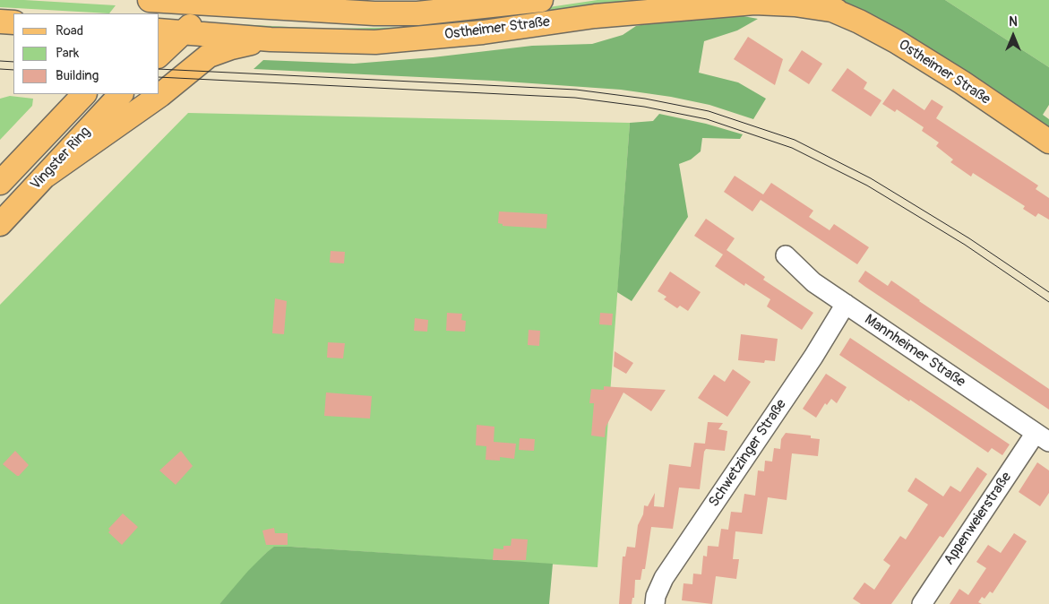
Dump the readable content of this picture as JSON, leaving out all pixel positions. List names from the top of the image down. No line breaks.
{"streets":{"main road":["Ostheimer Straße","Vingster Ring"],"street":["Mannheimer Straße","Schwetzinger Straße","Appenweierstraße"]},"crossings":[["Mannheimer Straße","Schwetzinger Straße"],["Mannheimer Straße","Appenweierstraße"]],"legend":["Road","Park","Building"],"north":"top"}
